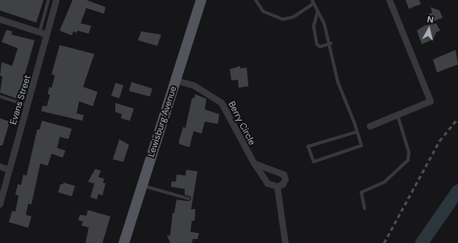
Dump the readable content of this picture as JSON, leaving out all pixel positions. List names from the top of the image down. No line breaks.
{"streets":{"main road":["Lewisburg Avenue"],"street":["Evans Street","Berry Circle"]},"crossings":[["Lewisburg Avenue","Berry Circle"]],"north":"top"}
